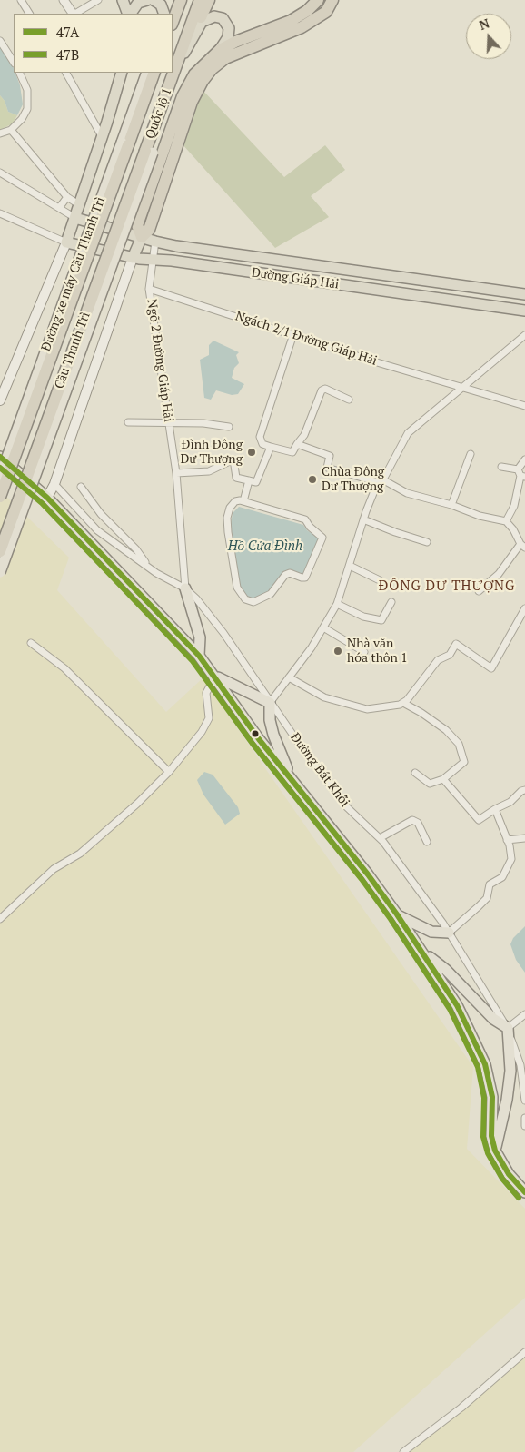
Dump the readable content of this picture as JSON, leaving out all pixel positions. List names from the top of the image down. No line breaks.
{"streets":{"highway":["Quốc lộ 1","Đường Giáp Hải","Cầu Thanh Trì"],"main road":["Đường xe máy Cầu Thanh Trì"],"street":["Ngách 2/1 Đường Giáp Hải","Ngõ 2 Đường Giáp Hải","Đường Bát Khối"]},"crossings":[["Quốc lộ 1","Đường xe máy Cầu Thanh Trì"],["Quốc lộ 1","Cầu Thanh Trì"],["Đường xe máy Cầu Thanh Trì","Cầu Thanh Trì"],["Đường Giáp Hải","Ngõ 2 Đường Giáp Hải"],["Ngách 2/1 Đường Giáp Hải","Ngõ 2 Đường Giáp Hải"],["Ngõ 2 Đường Giáp Hải","Đường Bát Khối"]],"districts":["ĐÔNG DƯ THƯỢNG"],"water":["Hồ Cửa Đình"],"places":["Đình Đông Dư Thượng","Chùa Đông Dư Thượng","Nhà văn hóa thôn 1"],"lines":["transit line 47A","transit line 47B"],"legend":["47A","47B"],"north":"top"}
